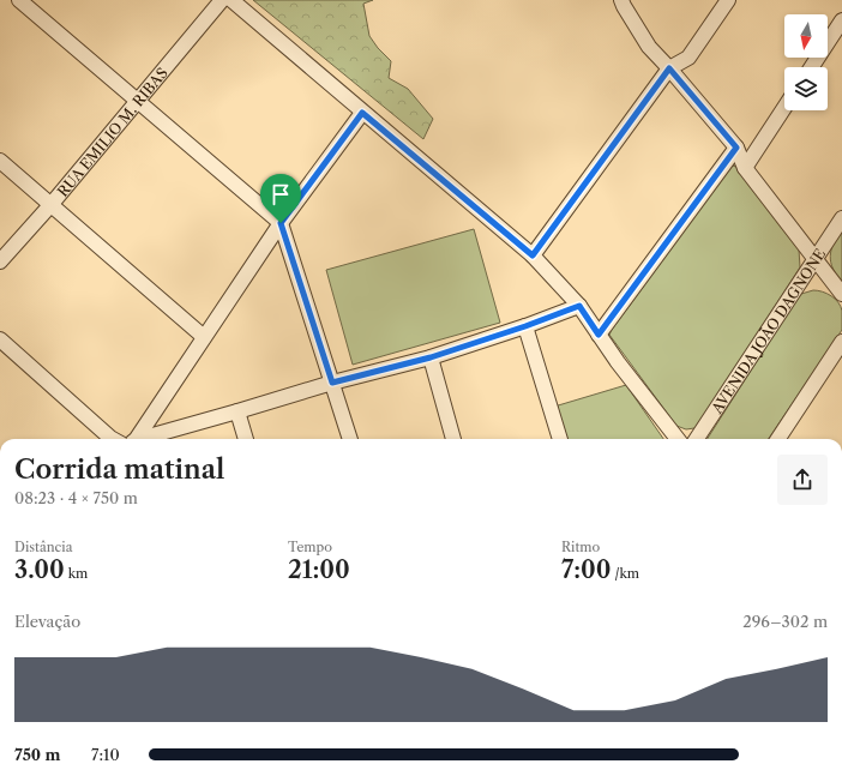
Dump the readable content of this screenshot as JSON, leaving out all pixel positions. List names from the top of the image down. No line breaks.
{"streets":{"street":["RUA EMILIO M. RIBAS","AVENIDA JOÃO DAGNONE"]},"north":"bottom","page":{"heading":["Corrida matinal","08:23 · 4 × 750 m"],"stats":[["Distância","3.00 km"],["Tempo","21:00"],["Ritmo","7:00 /km"]],"chart":["Elevação","296–302 m"],"list":[{"name":"750 m","note":"7:10"}]}}
